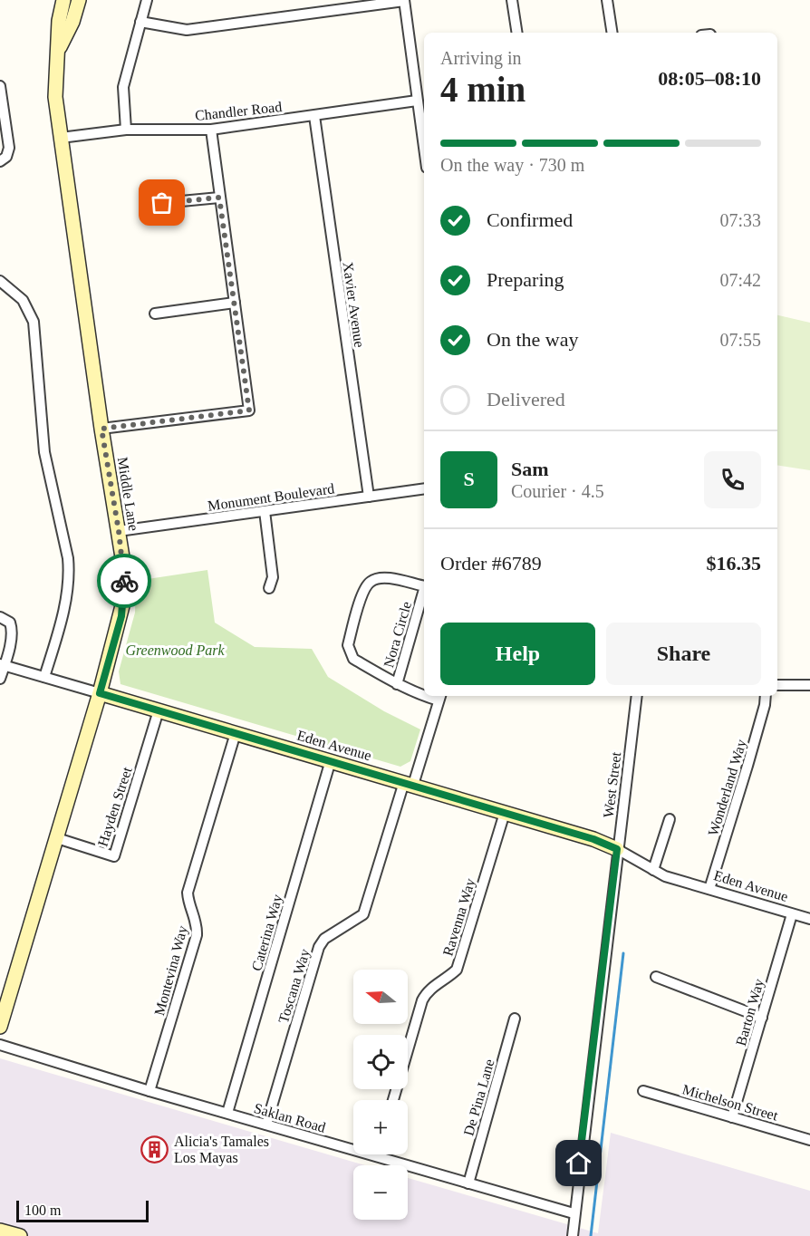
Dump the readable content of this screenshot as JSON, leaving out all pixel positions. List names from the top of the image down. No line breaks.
{"streets":{"street":["Chandler Road","Xavier Avenue","Middle Lane","Monument Boulevard","Nora Circle","Eden Avenue","West Street","Wonderland Way","Hayden Street","Ravenna Way","Caterina Way","Montevina Way","Toscana Way","Barton Way","De Pina Lane","Michelson Street","Saklan Road"]},"crossings":[["Chandler Road","Xavier Avenue"],["Chandler Road","Middle Lane"],["Xavier Avenue","Monument Boulevard"],["Middle Lane","Monument Boulevard"],["Middle Lane","Eden Avenue"],["Middle Lane","Hayden Street"],["Eden Avenue","West Street"],["Eden Avenue","Wonderland Way"],["Eden Avenue","Hayden Street"],["Eden Avenue","Ravenna Way"],["Eden Avenue","Caterina Way"],["Eden Avenue","Montevina Way"],["Eden Avenue","Toscana Way"],["Eden Avenue","Barton Way"],["West Street","Saklan Road"],["Caterina Way","Saklan Road"],["Montevina Way","Saklan Road"],["Toscana Way","Saklan Road"],["Barton Way","Michelson Street"],["De Pina Lane","Saklan Road"]],"parks":["Greenwood Park"],"places":{"building":["Alicia's Tamales Los Mayas"]},"scale_bar":"100 m","north":"left","page":{"heading":["4 min","Arriving in","08:05–08:10"],"panel":["Sam","Courier · 4.5","Order #6789","$16.35"],"bar":"On the way · 730 m","list":[["Confirmed","07:33"],["Preparing","07:42"],["On the way","07:55"],"Delivered"],"round":"S","buttons":["Help","Share"],"map_buttons":["+","−"],"scale":"100 m"}}
